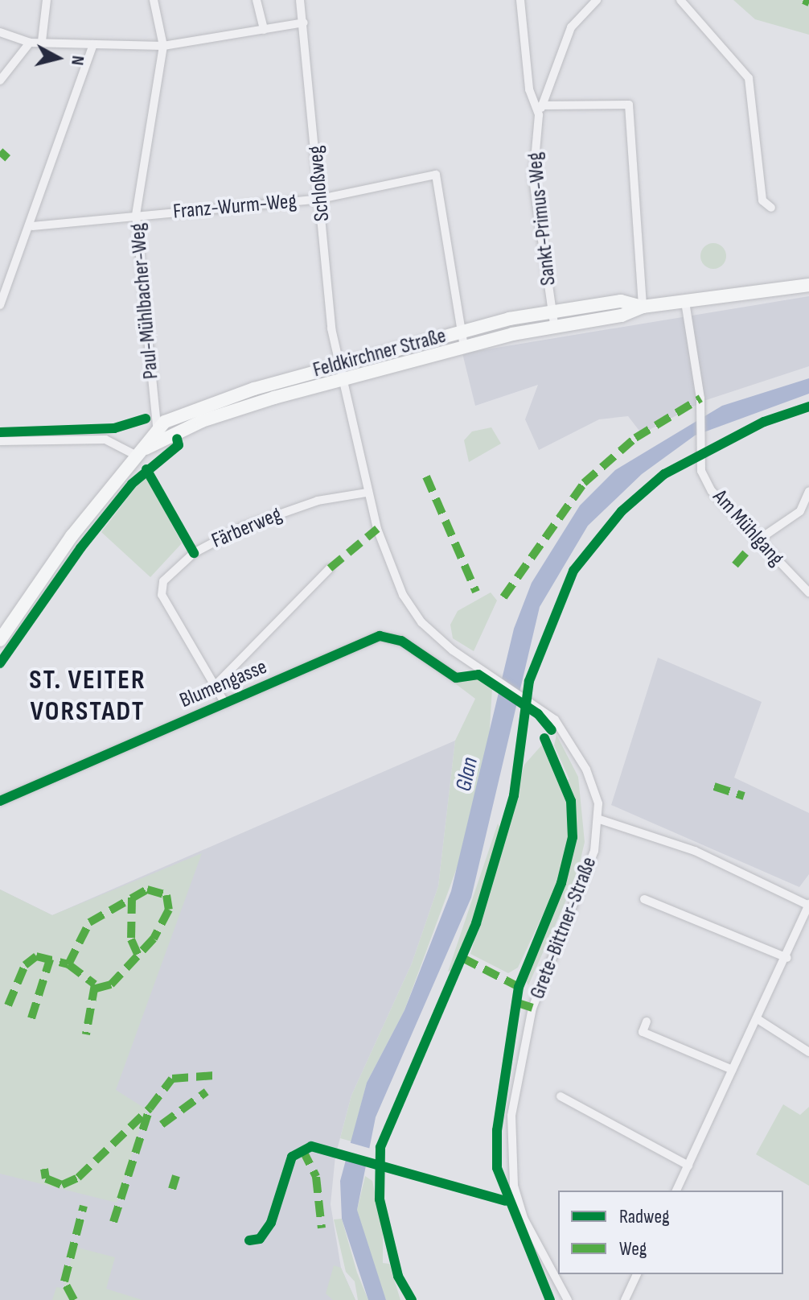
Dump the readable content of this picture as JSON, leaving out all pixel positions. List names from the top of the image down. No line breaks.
{"streets":{"main road":["Feldkirchner Straße"],"street":["Schloßweg","Franz-Wurm-Weg","Sankt-Primus-Weg","Paul-Mühlbacher-Weg","Färberweg","Am Mühlgang","Blumengasse","Grete-Bittner-Straße"]},"crossings":[["Schloßweg","Franz-Wurm-Weg"],["Schloßweg","Feldkirchner Straße"],["Schloßweg","Grete-Bittner-Straße"],["Franz-Wurm-Weg","Paul-Mühlbacher-Weg"],["Franz-Wurm-Weg","Feldkirchner Straße"],["Sankt-Primus-Weg","Feldkirchner Straße"],["Paul-Mühlbacher-Weg","Feldkirchner Straße"],["Feldkirchner Straße","Am Mühlgang"],["Feldkirchner Straße","Grete-Bittner-Straße"],["Färberweg","Blumengasse"],["Färberweg","Grete-Bittner-Straße"]],"districts":["ST. VEITER VORSTADT"],"water":["Glan"],"legend":["Radweg","Weg"],"north":"right"}
